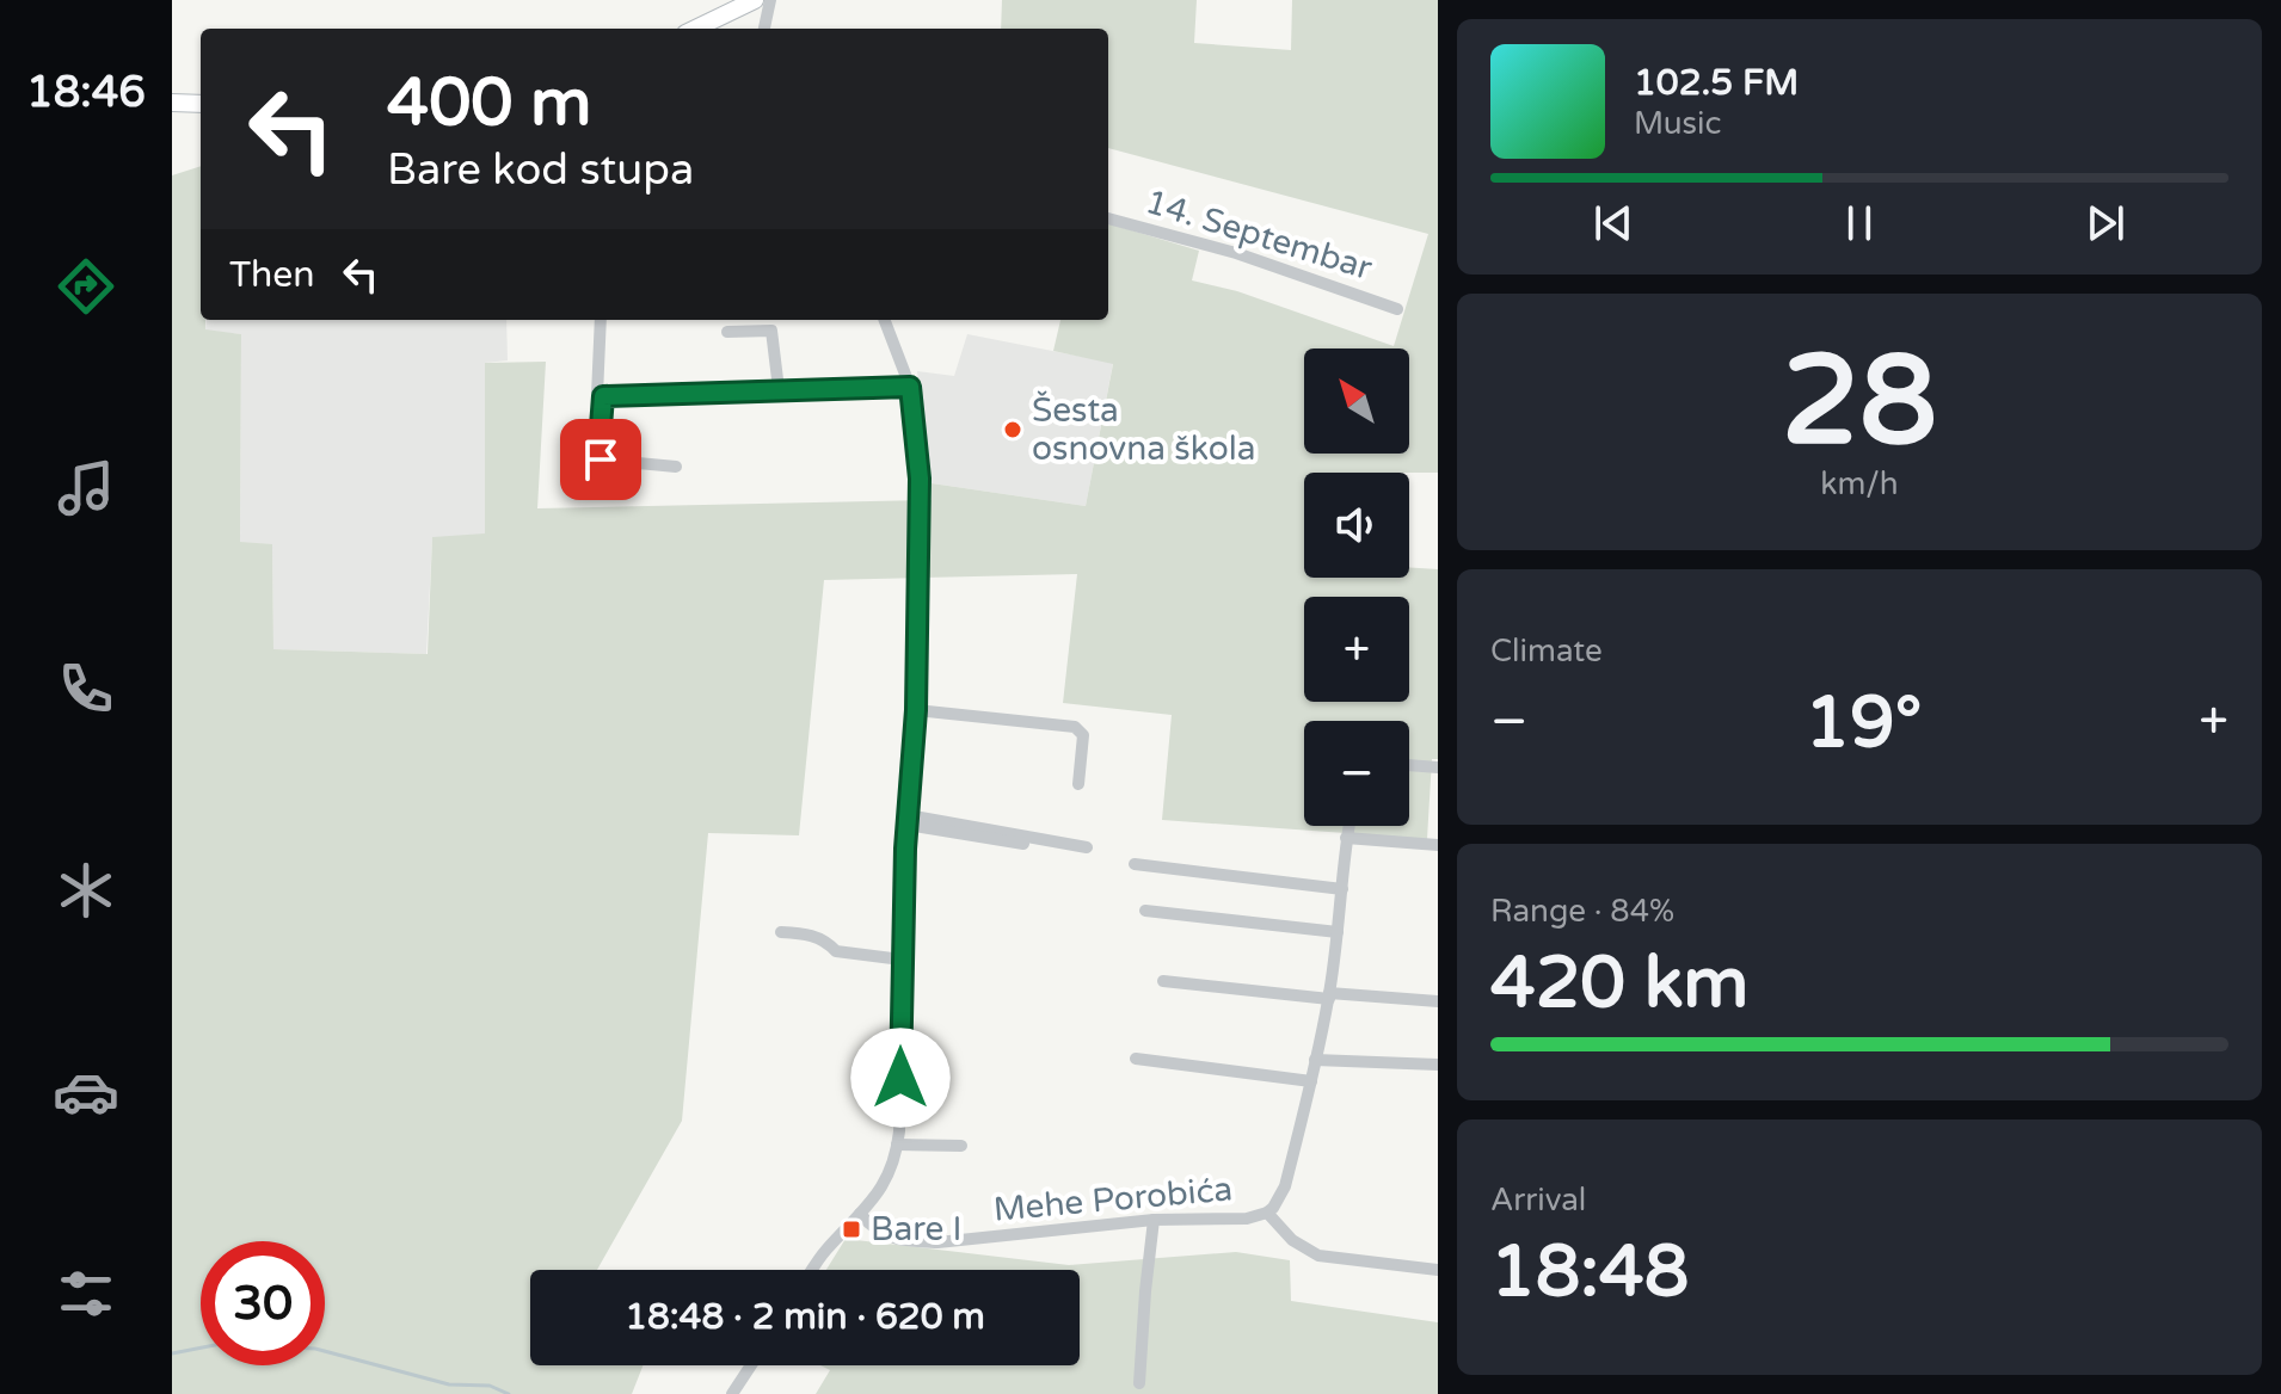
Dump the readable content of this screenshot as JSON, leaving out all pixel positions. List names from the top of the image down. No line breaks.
{"streets":{"street":["14. Septembar","Mehe Porobića"]},"places":{"other":["Šesta osnovna škola"],"transit":["Bare I"]},"north":"top left","page":{"tabs":"18:46","turn":["400 m","Bare kod stupa"],"song":["102.5 FM","Music"],"then":"Then","tile":[["28","km/h"],"Climate",["Range · 84%","420 km"],["Arrival","18:48"]],"map_buttons":["+","−"],"heat":["−","19°","+"],"limit":"30","trip":"18:48 · 2 min · 620 m"}}
